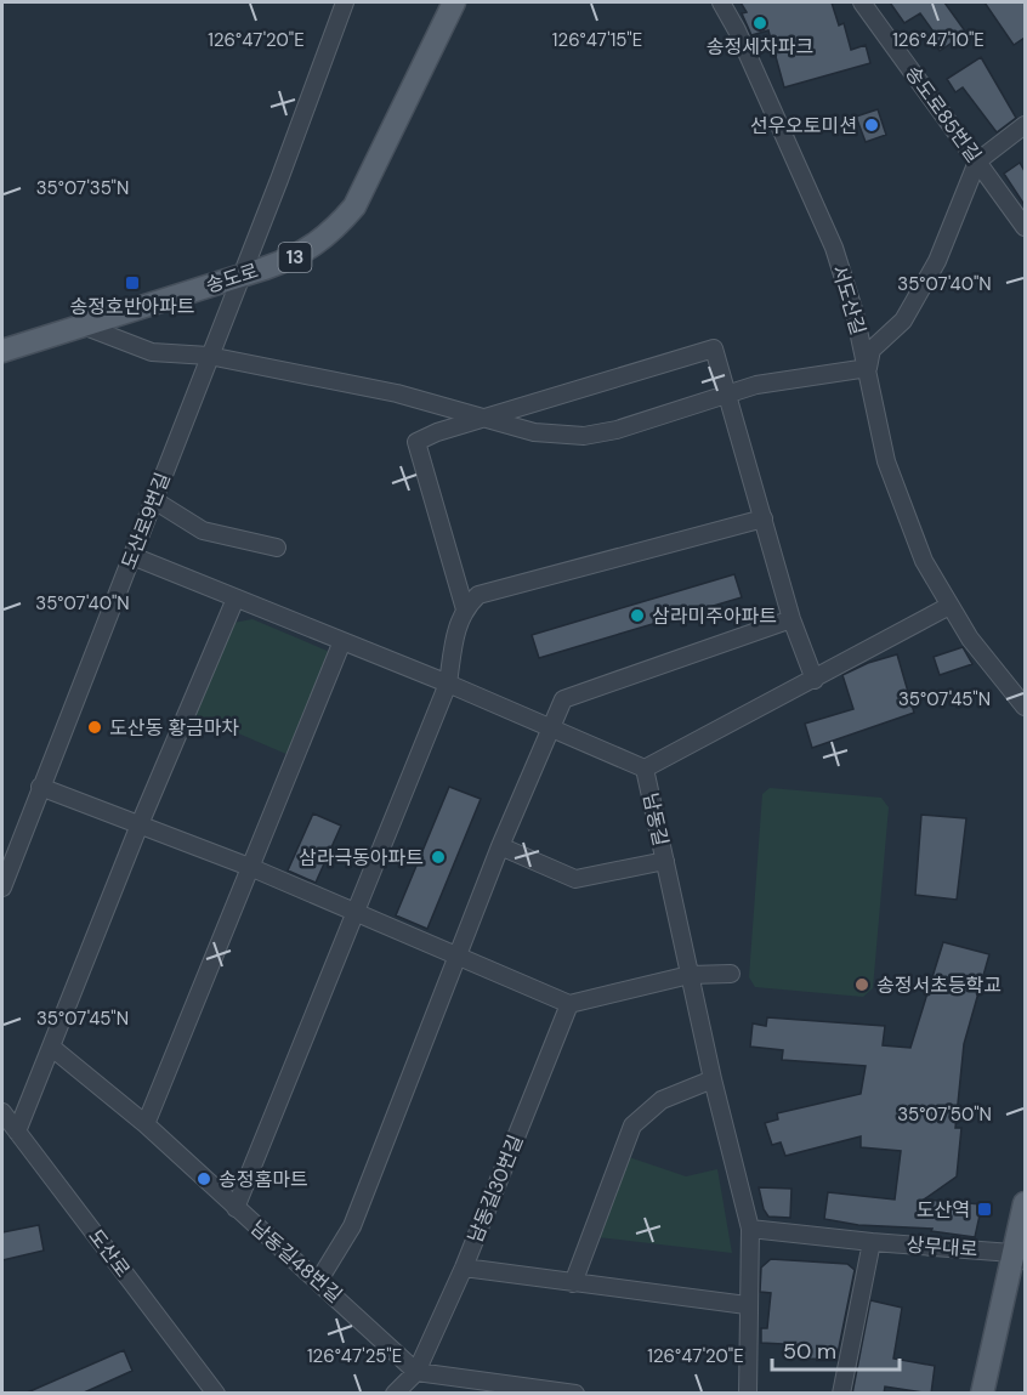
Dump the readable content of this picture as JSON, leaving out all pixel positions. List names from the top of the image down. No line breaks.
{"streets":{"main road":["13","송도로"],"street":["송도로85번길","서도산길","도산로9번길","남동길","남동길30번길","상무대로","도산로","남동길48번길"]},"crossings":[["송도로","도산로9번길"],["도산로9번길","남동길"],["남동길","상무대로"],["남동길30번길","남동길48번길"]],"places":{"other":["송정세차파크","선우오토미션","삼라미주아파트","도산동 황금마차","삼라극동아파트","송정서초등학교","송정홈마트"],"transit":["송정호반아파트","도산역"]},"scale_bar":"50 m","coordinates":["126°47'20\"E","126°47'15\"E","126°47'10\"E","35°07'35\"N","35°07'40\"N","35°07'45\"N","35°07'50\"N","126°47'25\"E"]}
